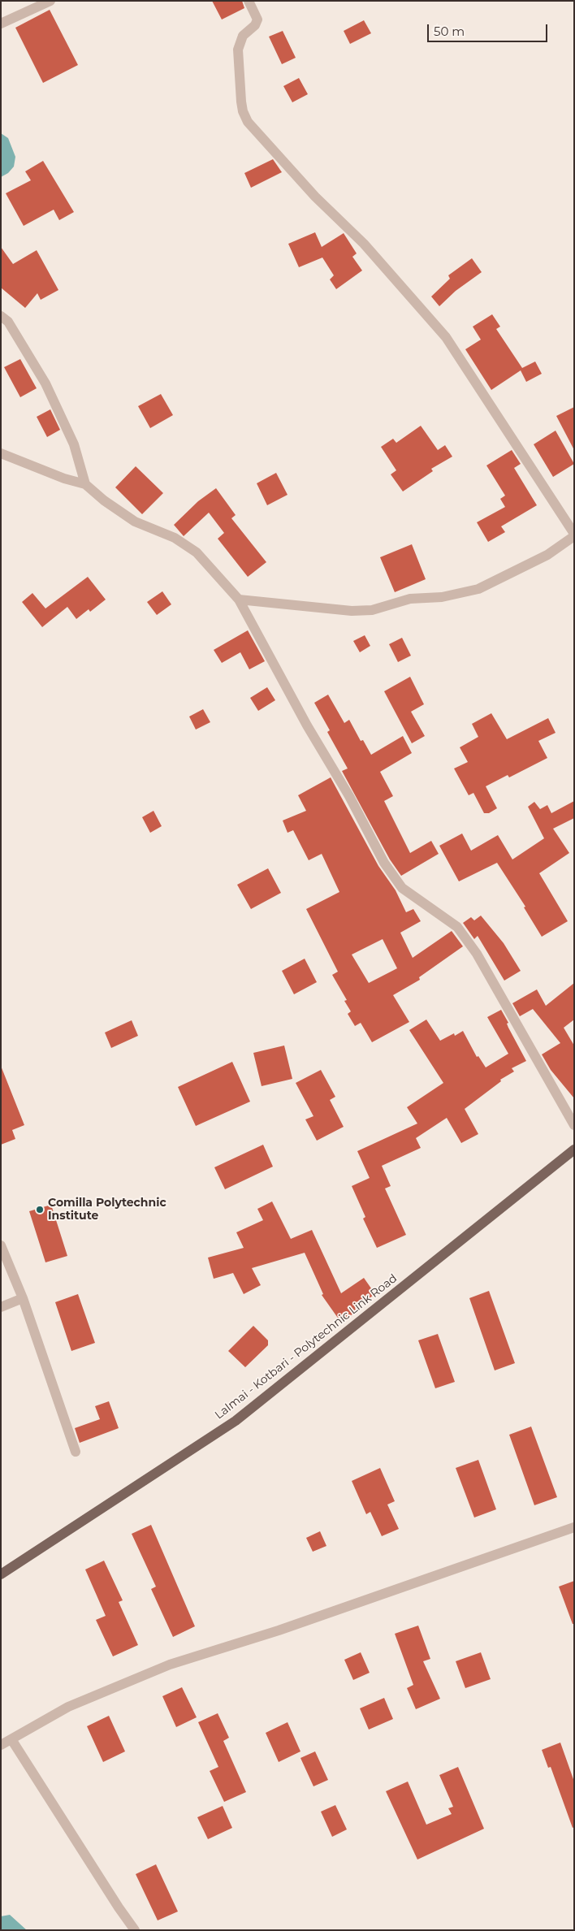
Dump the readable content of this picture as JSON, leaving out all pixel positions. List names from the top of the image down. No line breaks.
{"streets":{"main road":["Lalmai - Kotbari - Polytechnic Link Road"]},"places":["Comilla Polytechnic Institute"],"scale_bar":"50 m"}
